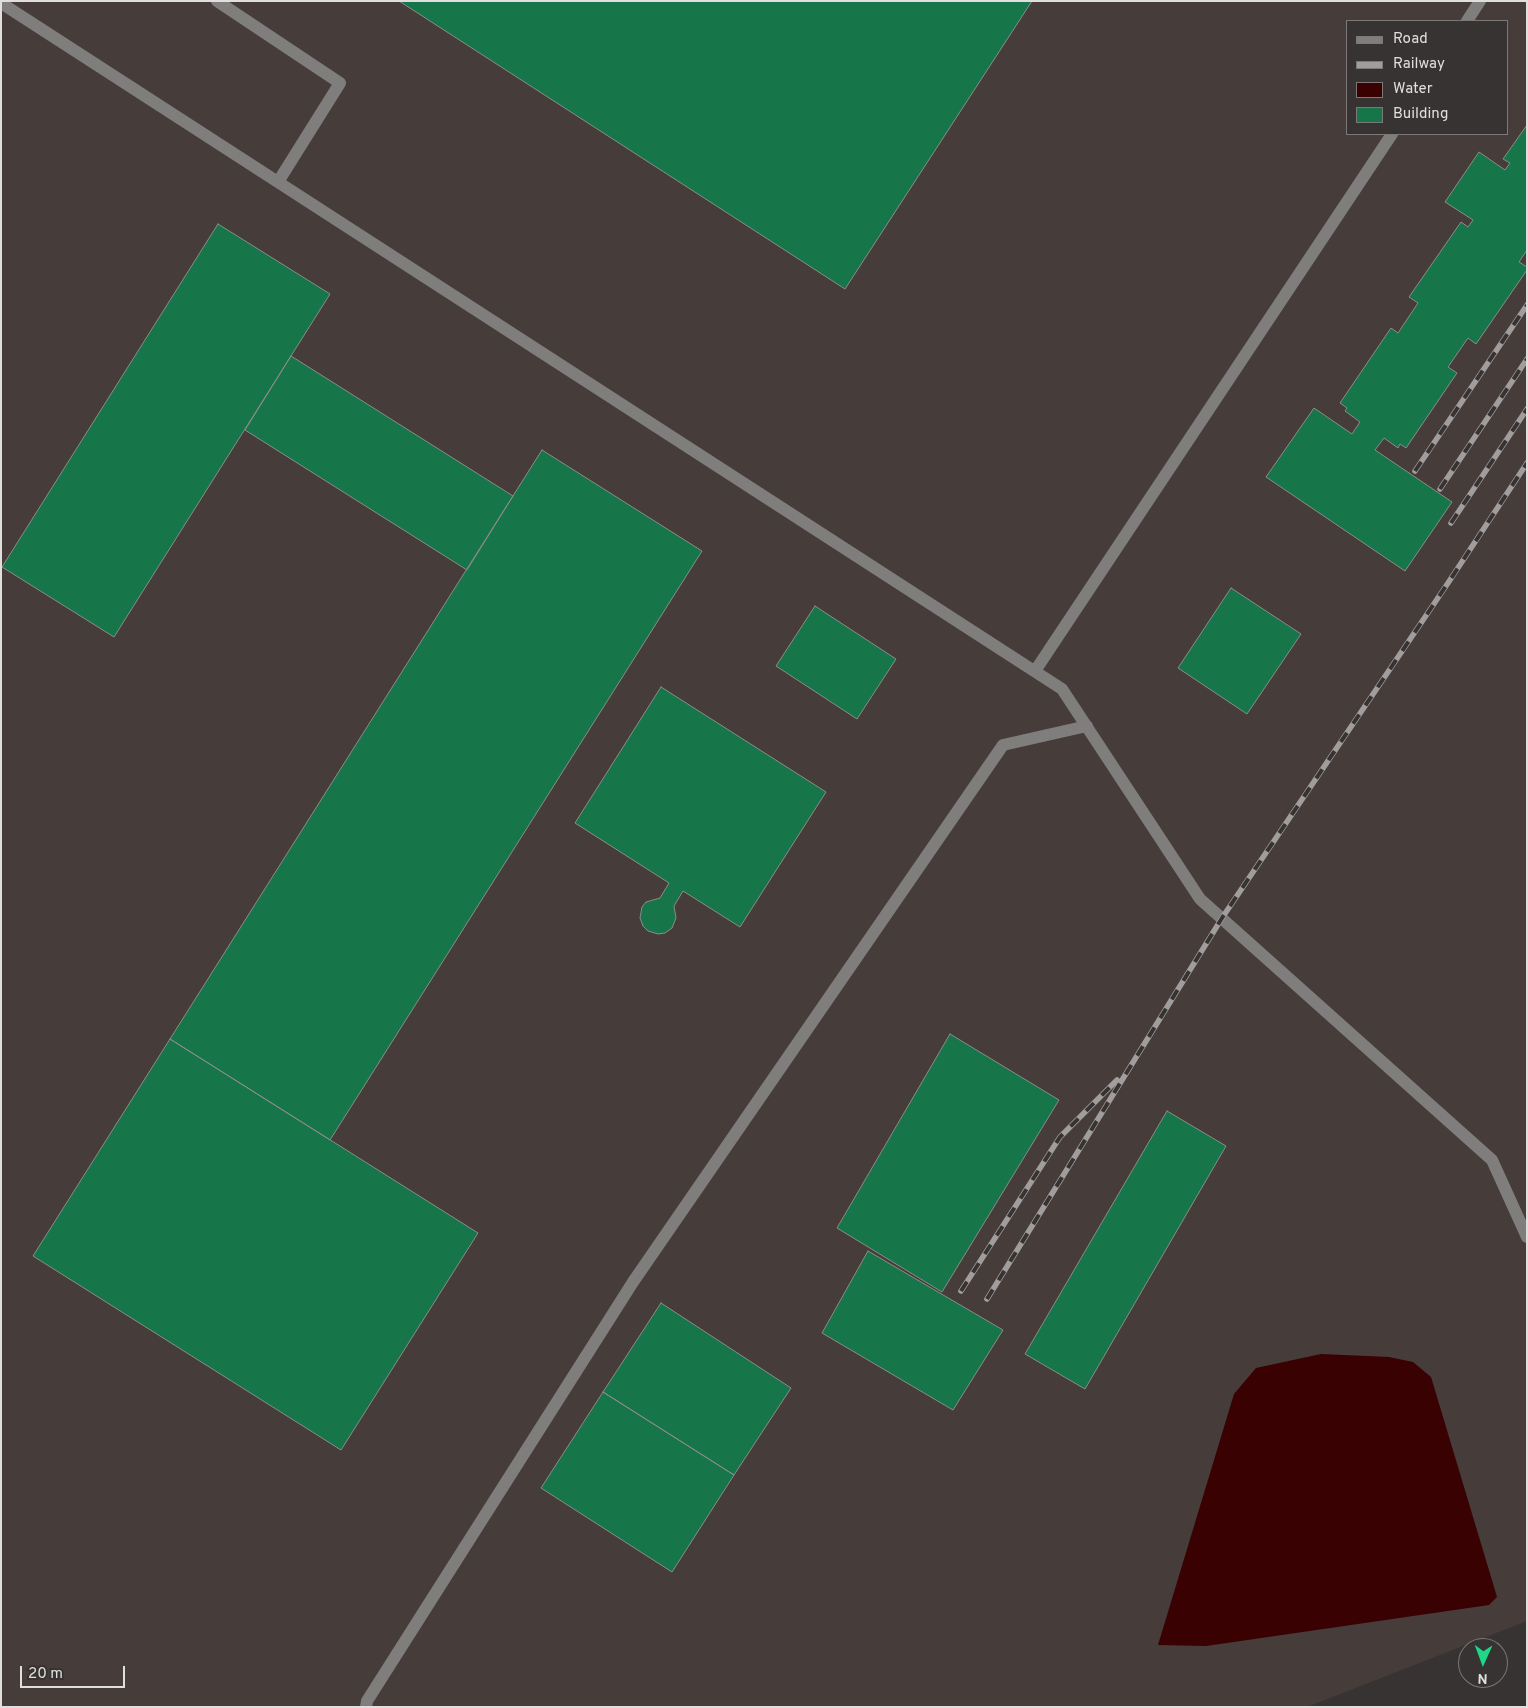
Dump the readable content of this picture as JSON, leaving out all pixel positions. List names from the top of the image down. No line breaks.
{"legend":["Road","Railway","Water","Building"],"scale_bar":"20 m","north":"bottom"}
